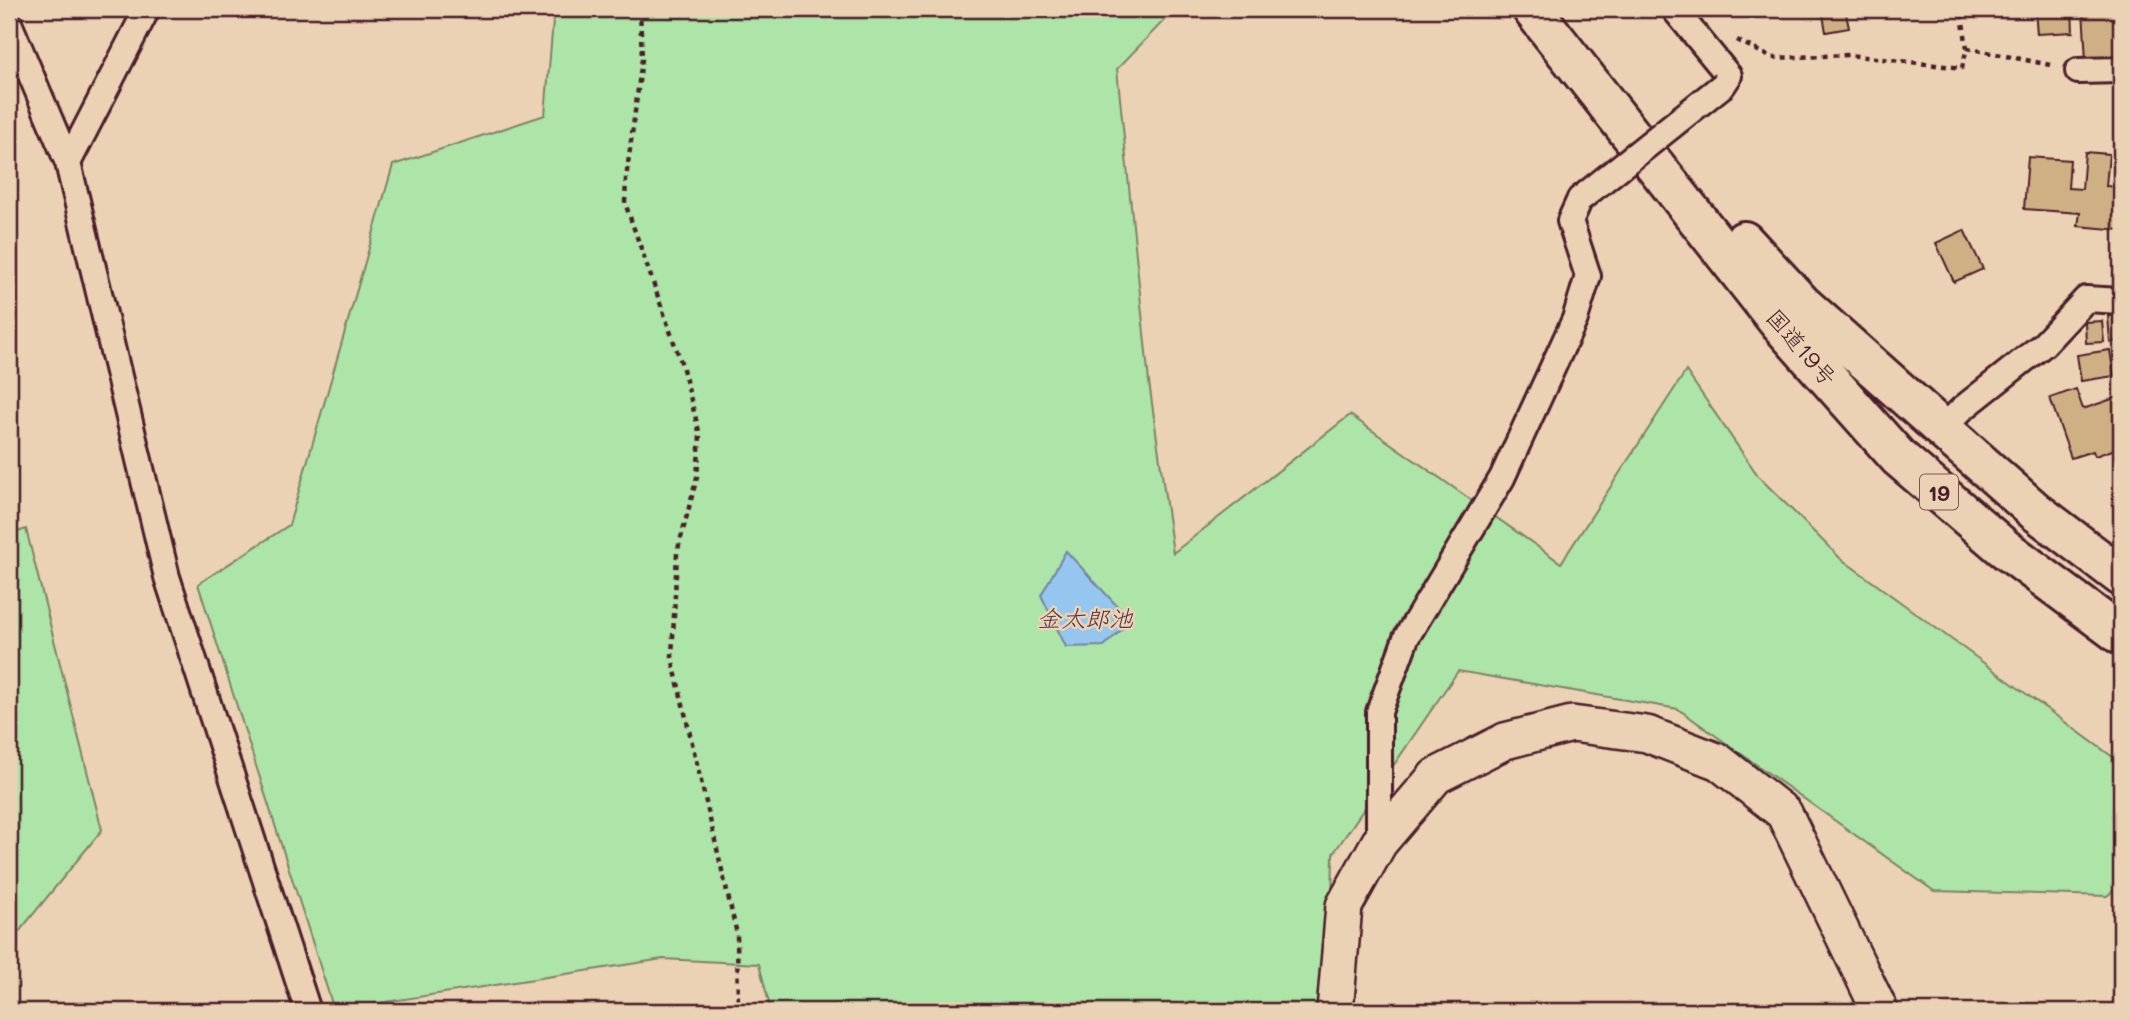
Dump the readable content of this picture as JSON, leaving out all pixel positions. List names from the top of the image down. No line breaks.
{"streets":{"highway":["国道19号","19"]},"water":["金太郎池"]}
